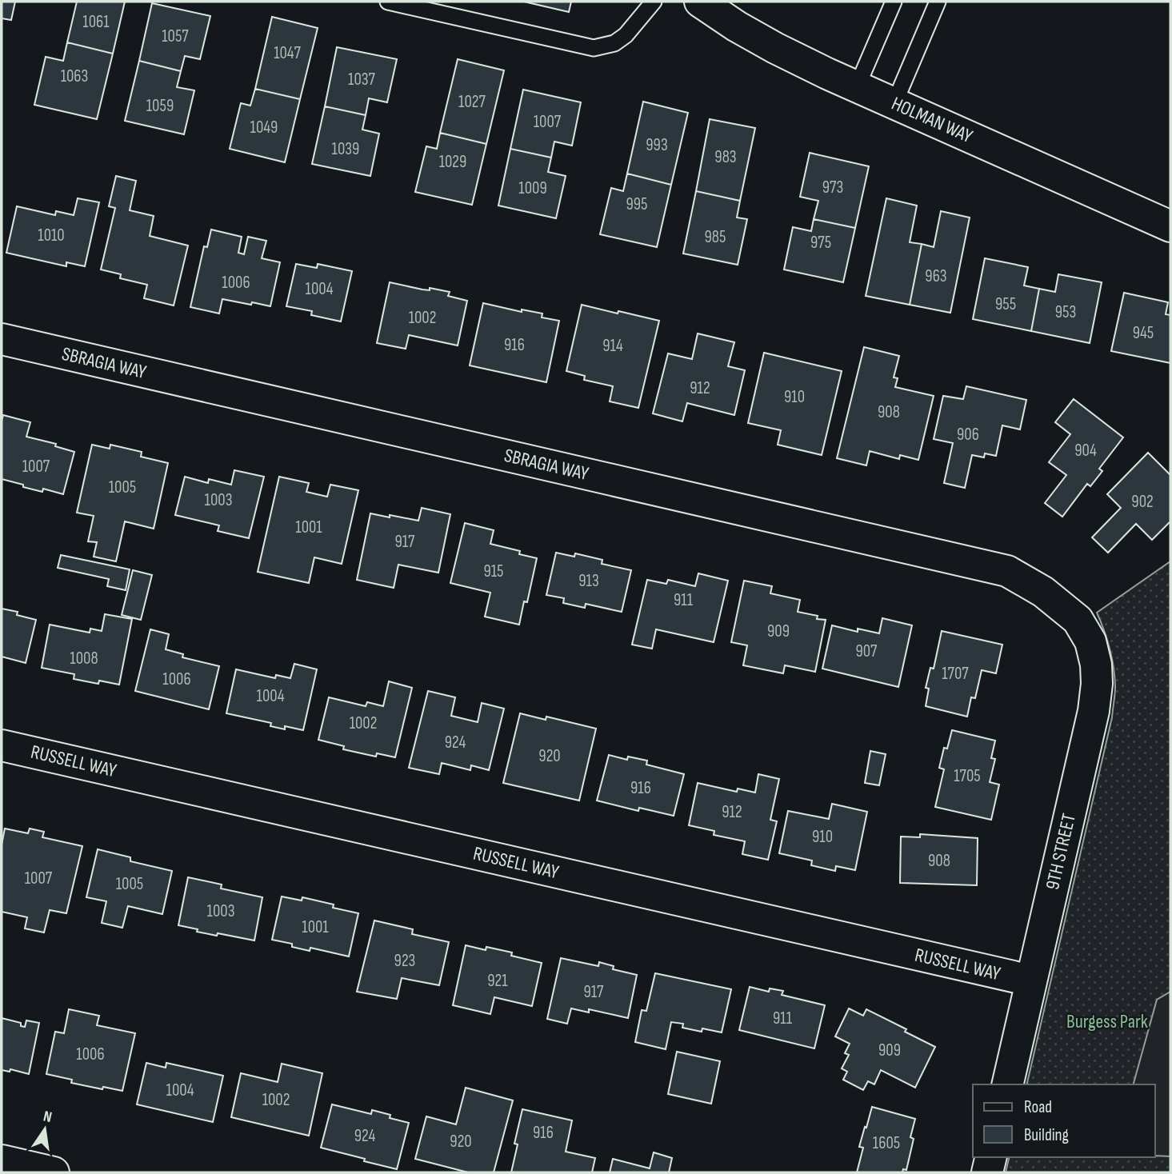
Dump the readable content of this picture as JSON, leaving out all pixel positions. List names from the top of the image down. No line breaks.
{"streets":{"street":["HOLMAN WAY","SBRAGIA WAY","RUSSELL WAY","9TH STREET"]},"crossings":[["SBRAGIA WAY","9TH STREET"],["RUSSELL WAY","9TH STREET"]],"parks":["Burgess Park"],"house_numbers":["1061","1057","1047","1063","1037","1027","1059","1007","1049","993","1039","983","1029","973","1009","995","1010","985","975","963","1006","1004","955","953","1002","945","916","914","912","910","908","906","904","1007","1005","1003","902","1001","917","915","913","911","909","907","1008","1707","1006","1004","1002","924","920","1705","916","912","910","908","1007","1005","1003","1001","923","921","917","911","909","1006","1004","1002","916","924","920","1605"],"legend":["Road","Building"],"north":"top"}
